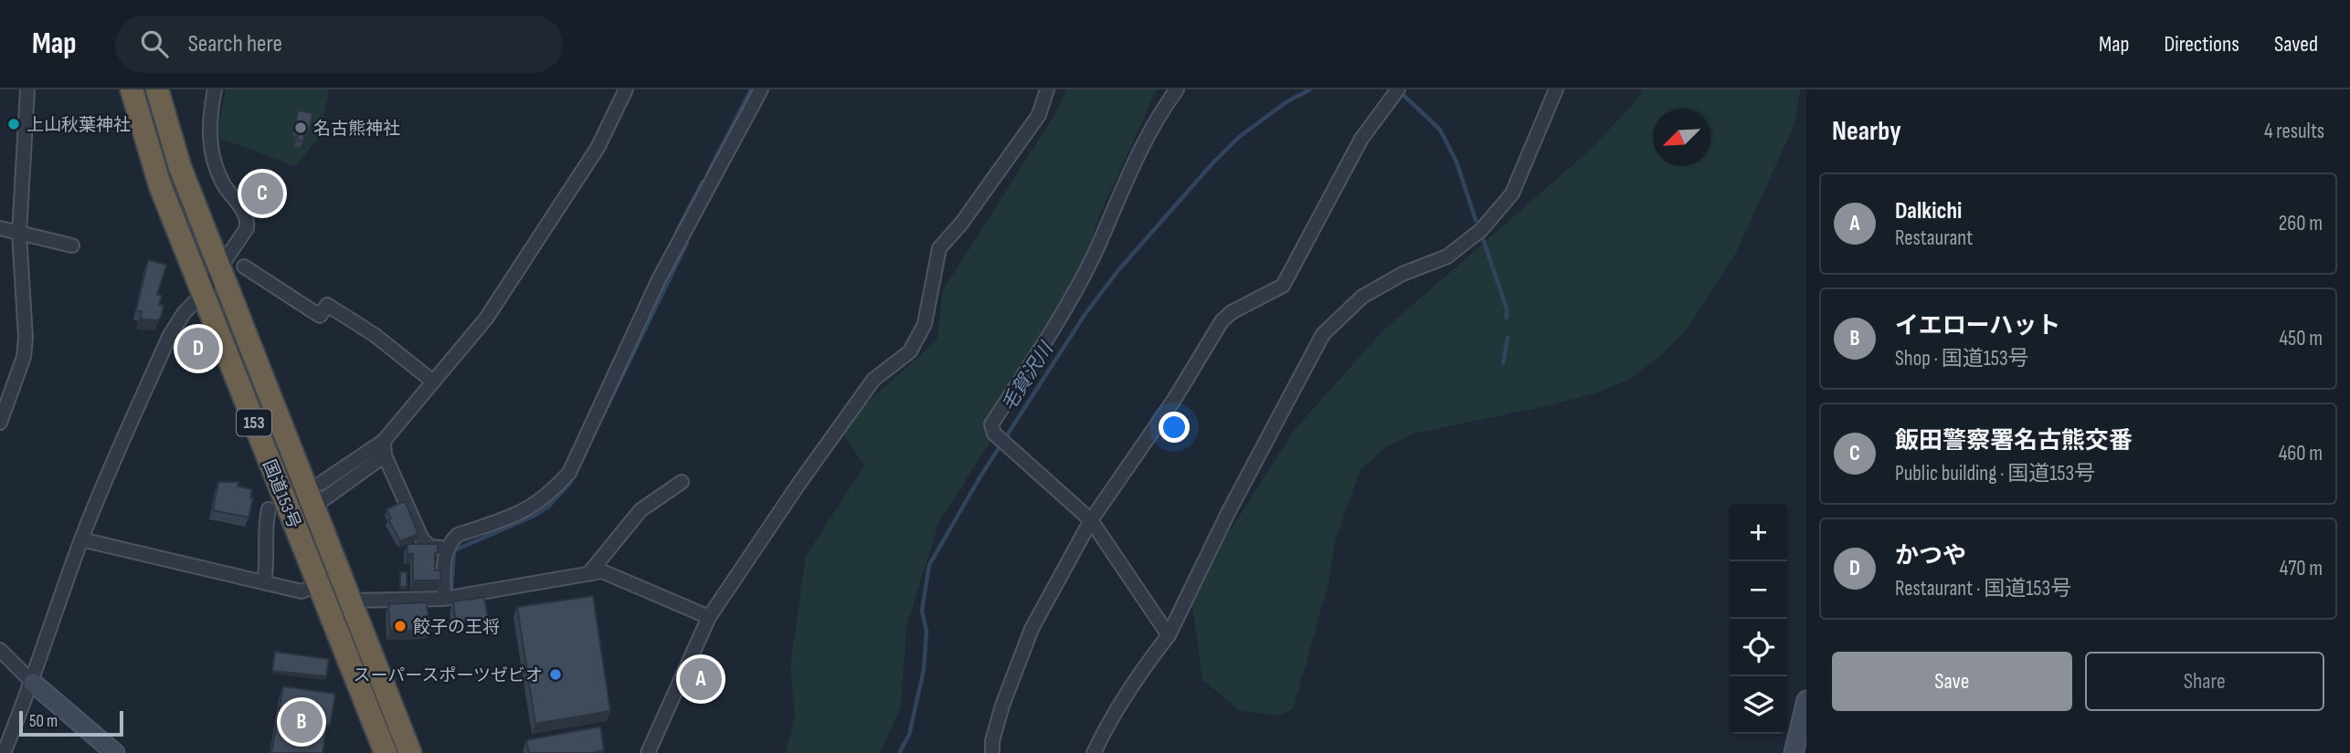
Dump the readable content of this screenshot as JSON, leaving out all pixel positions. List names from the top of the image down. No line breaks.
{"streets":{"highway":["153","国道153号"]},"water":["毛賀沢川"],"places":["上山秋葉神社","名古熊神社","餃子の王将","スーパースポーツゼビオ"],"scale_bar":"50 m","north":"bottom left","page":{"header":"Map","search":"Search here","nav":["Map","Directions","Saved"],"heading":["Nearby","4 results"],"pins":["C","D","A","B"],"list":[{"mark":"A","name":"Dalkichi","note":"Restaurant","value":"260 m"},{"mark":"B","name":"イエローハット","note":"Shop · 国道153号","value":"450 m"},{"mark":"C","name":"飯田警察署名古熊交番","note":"Public building · 国道153号","value":"460 m"},{"mark":"D","name":"かつや","note":"Restaurant · 国道153号","value":"470 m"}],"map_buttons":["+","−"],"buttons":["Save","Share"],"scale":"50 m"}}
